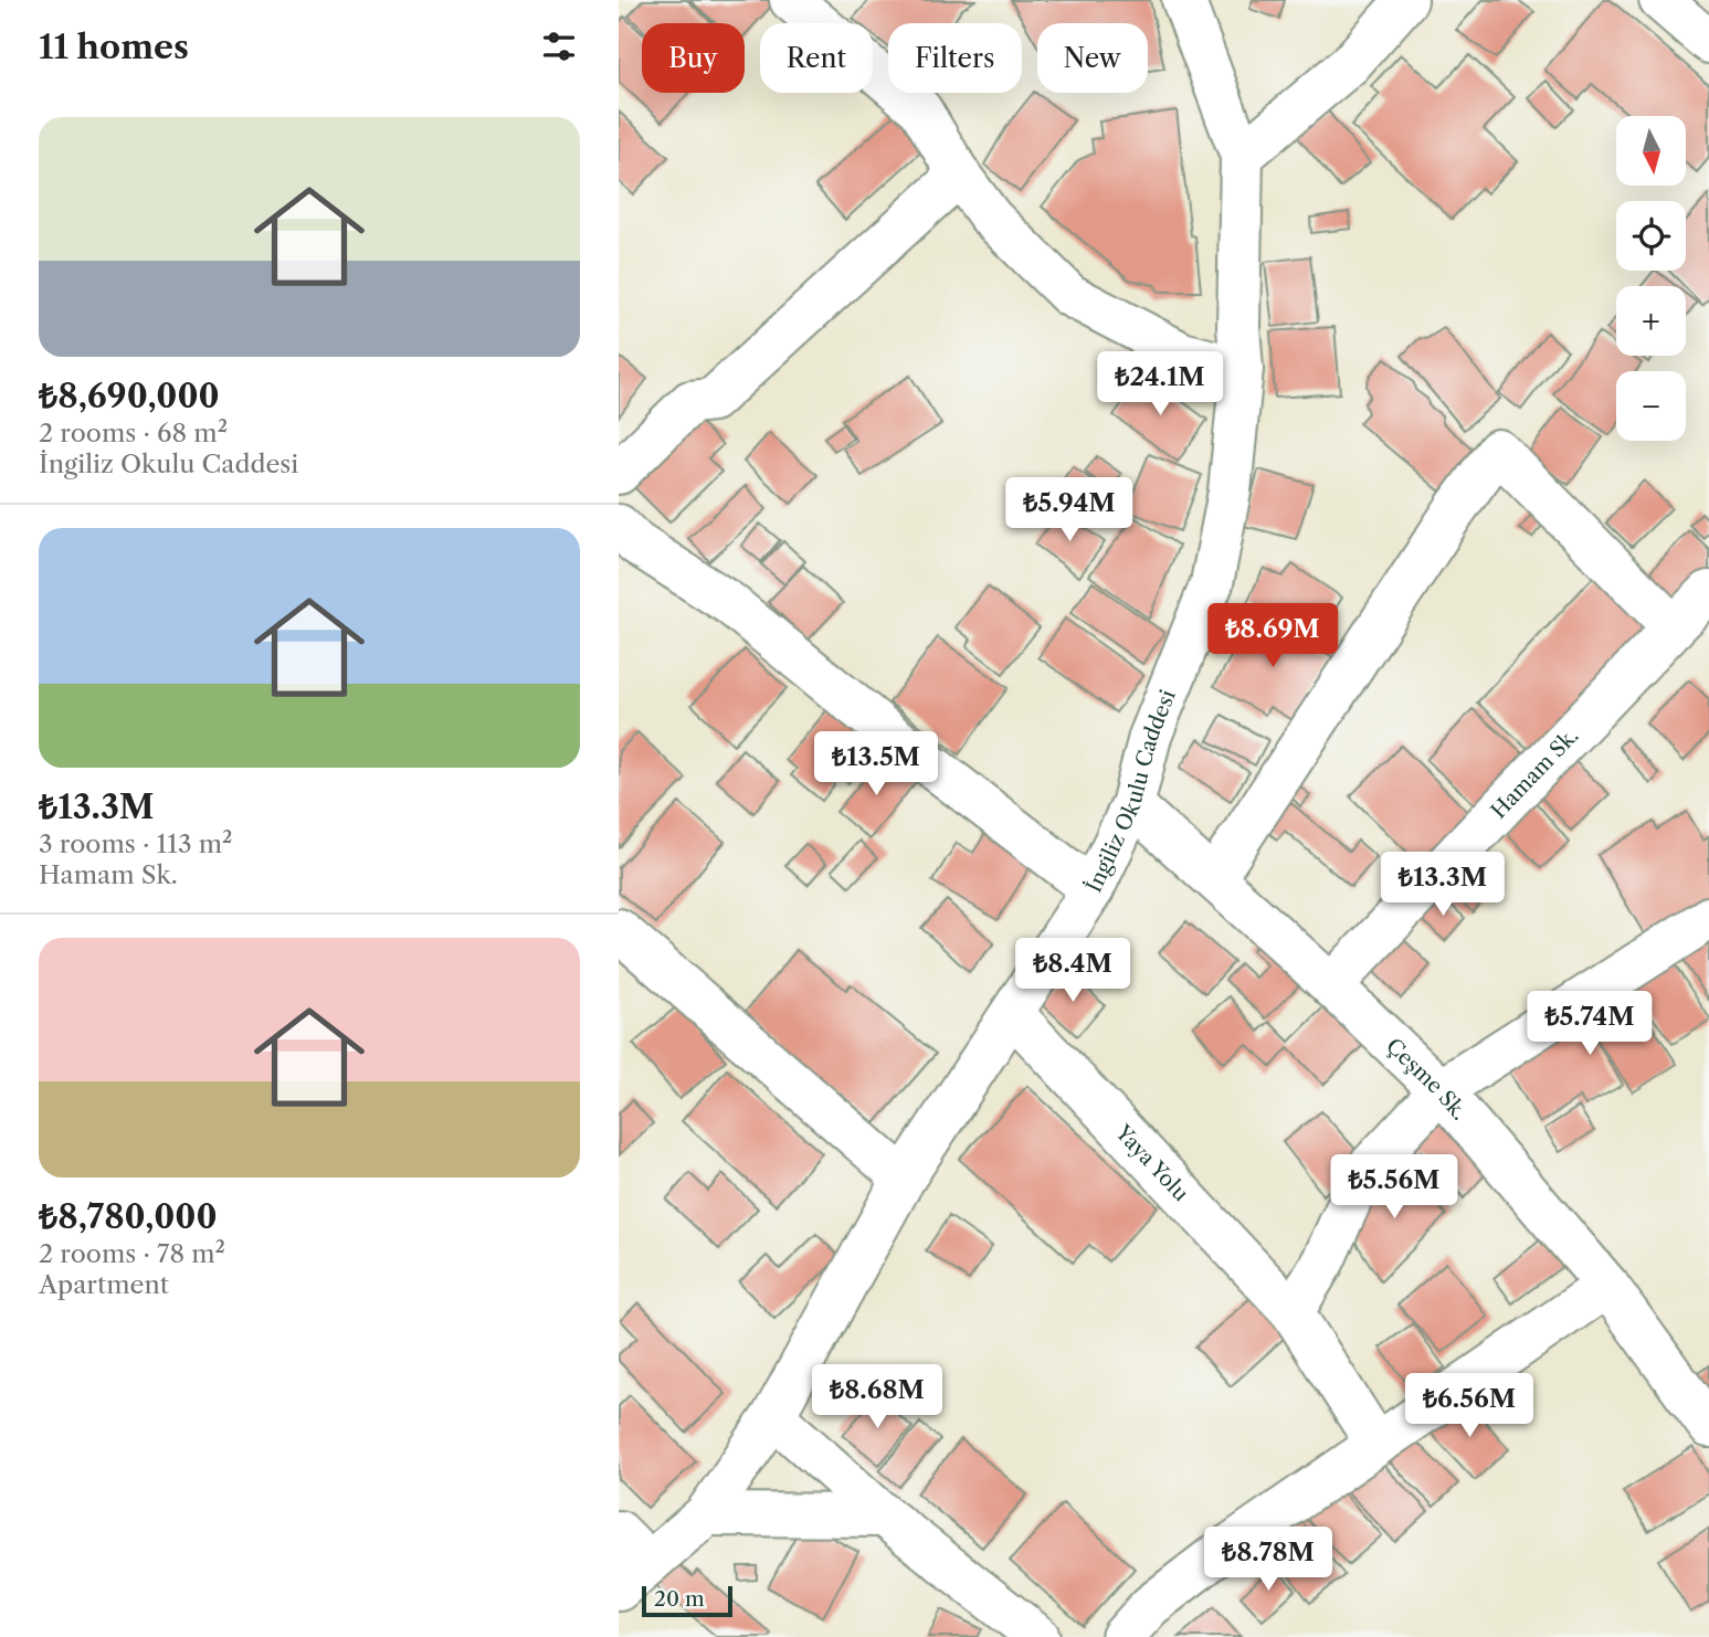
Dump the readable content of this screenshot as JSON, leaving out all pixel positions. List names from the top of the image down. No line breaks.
{"streets":{"street":["Hamam Sk.","İngiliz Okulu Caddesi","Çeşme Sk.","Yaya Yolu"]},"crossings":[["Hamam Sk.","Çeşme Sk."],["İngiliz Okulu Caddesi","Çeşme Sk."],["İngiliz Okulu Caddesi","Yaya Yolu"]],"scale_bar":"20 m","north":"bottom","page":{"heading":"11 homes","chip":["Buy","Rent","Filters","New"],"list":[{"name":"₺8,690,000","note":"2 rooms · 68 m² · İngiliz Okulu Caddesi"},{"name":"₺13.3M","note":"3 rooms · 113 m² · Hamam Sk."},{"name":"₺8,780,000","note":"2 rooms · 78 m² · Apartment"}],"map_buttons":["+","−"],"price":["₺24.1M","₺5.94M","₺8.69M","₺13.5M","₺13.3M","₺8.4M","₺5.74M","₺5.56M","₺8.68M","₺6.56M","₺8.78M"],"scale":"20 m"}}
